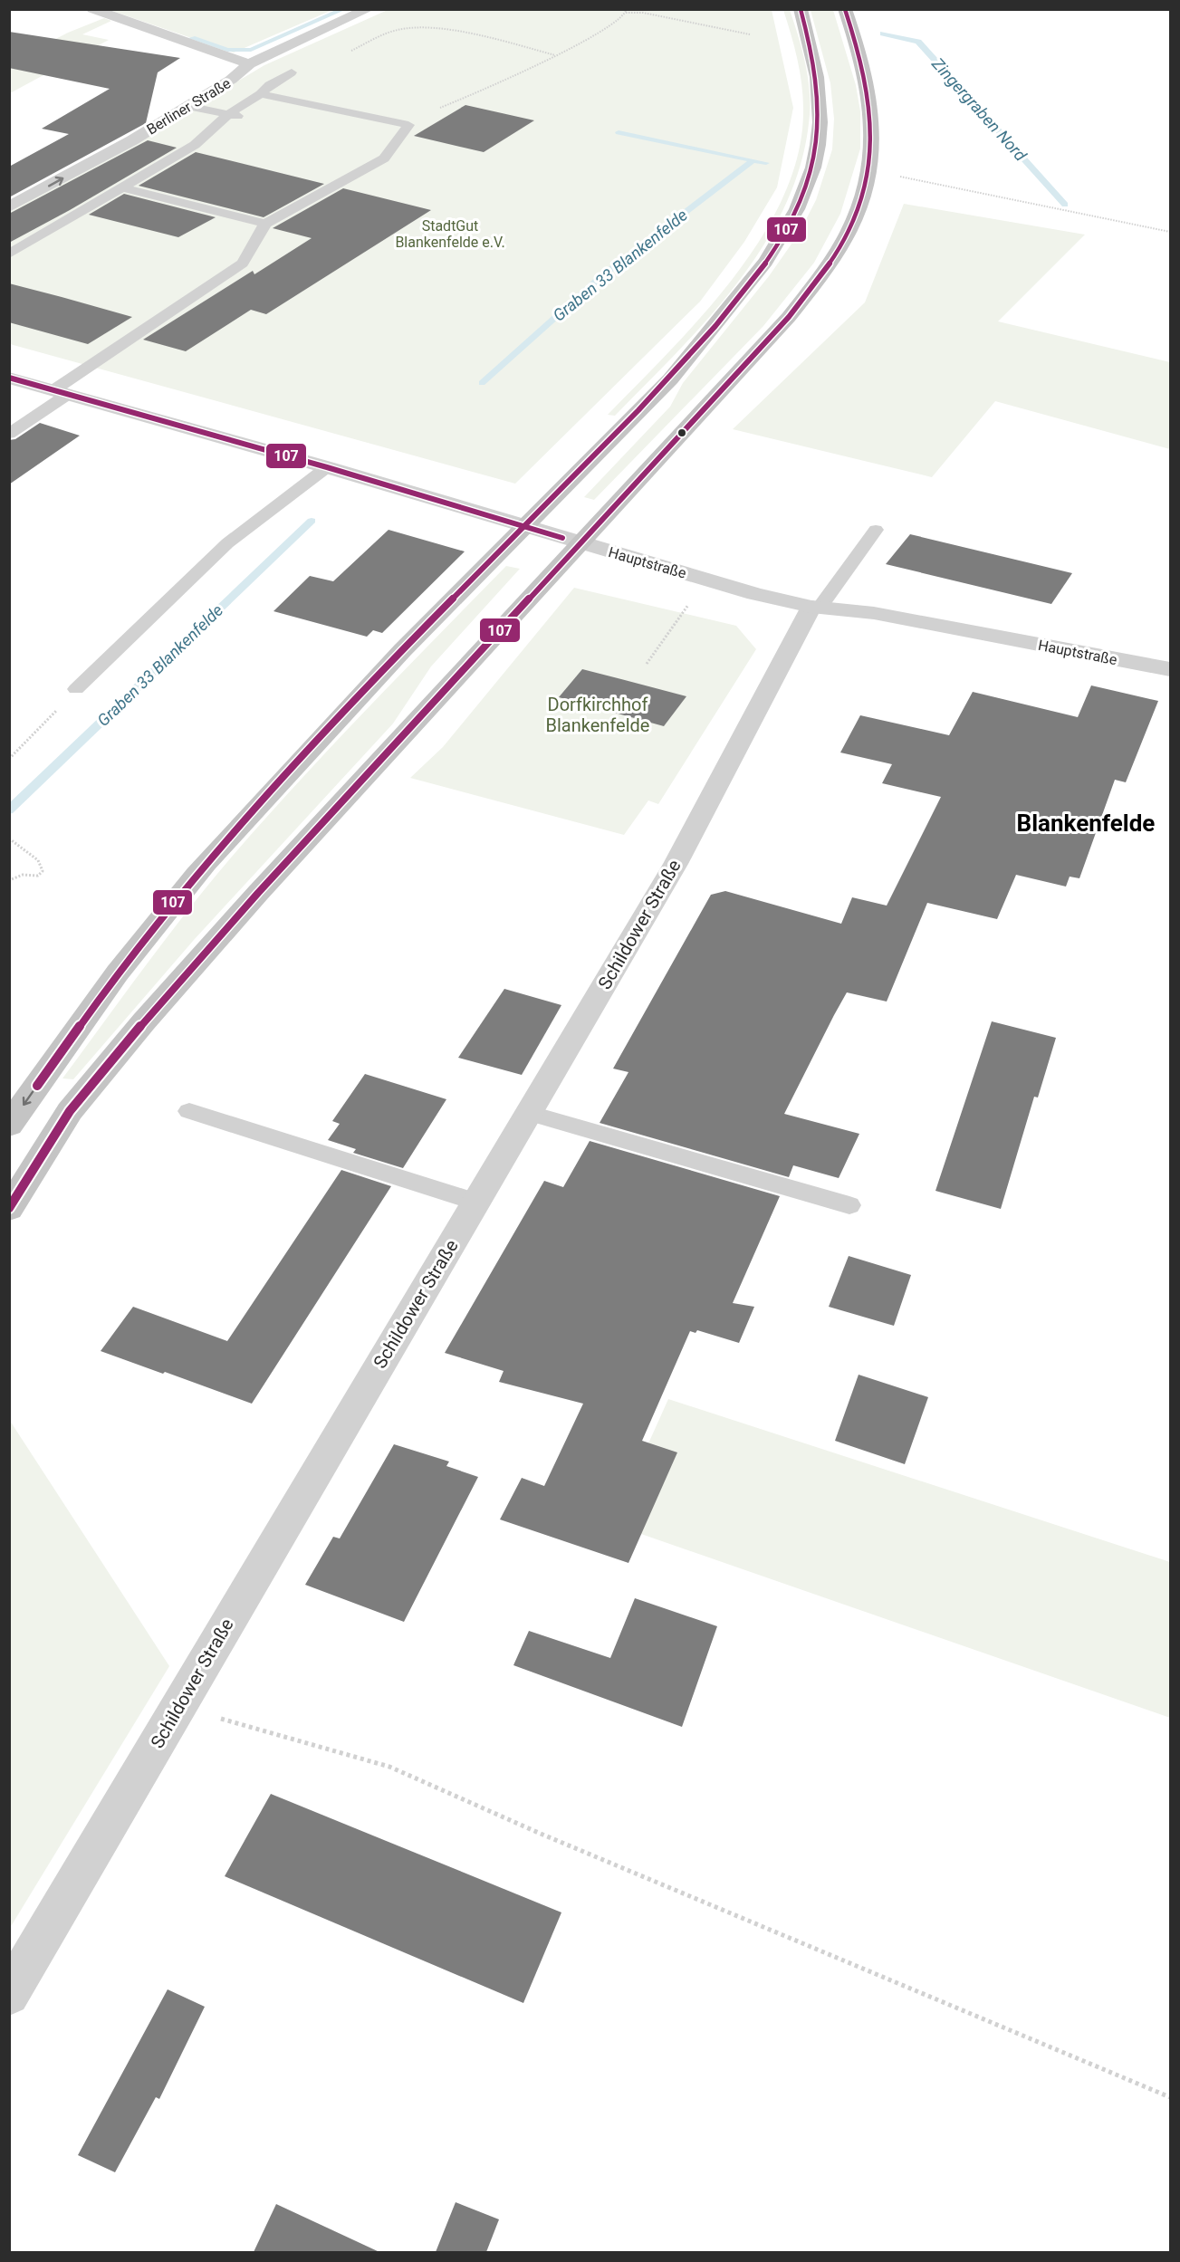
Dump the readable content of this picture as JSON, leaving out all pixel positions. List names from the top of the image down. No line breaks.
{"streets":{"street":["Berliner Straße","Hauptstraße","Schildower Straße"]},"crossings":[["Hauptstraße","Schildower Straße"]],"one_way":["Berliner Straße"],"districts":["Blankenfelde"],"water":["Zingergraben Nord","Graben 33 Blankenfelde"],"parks":["StadtGut Blankenfelde e.V.","Dorfkirchhof Blankenfelde"],"lines":["transit line 107"]}
